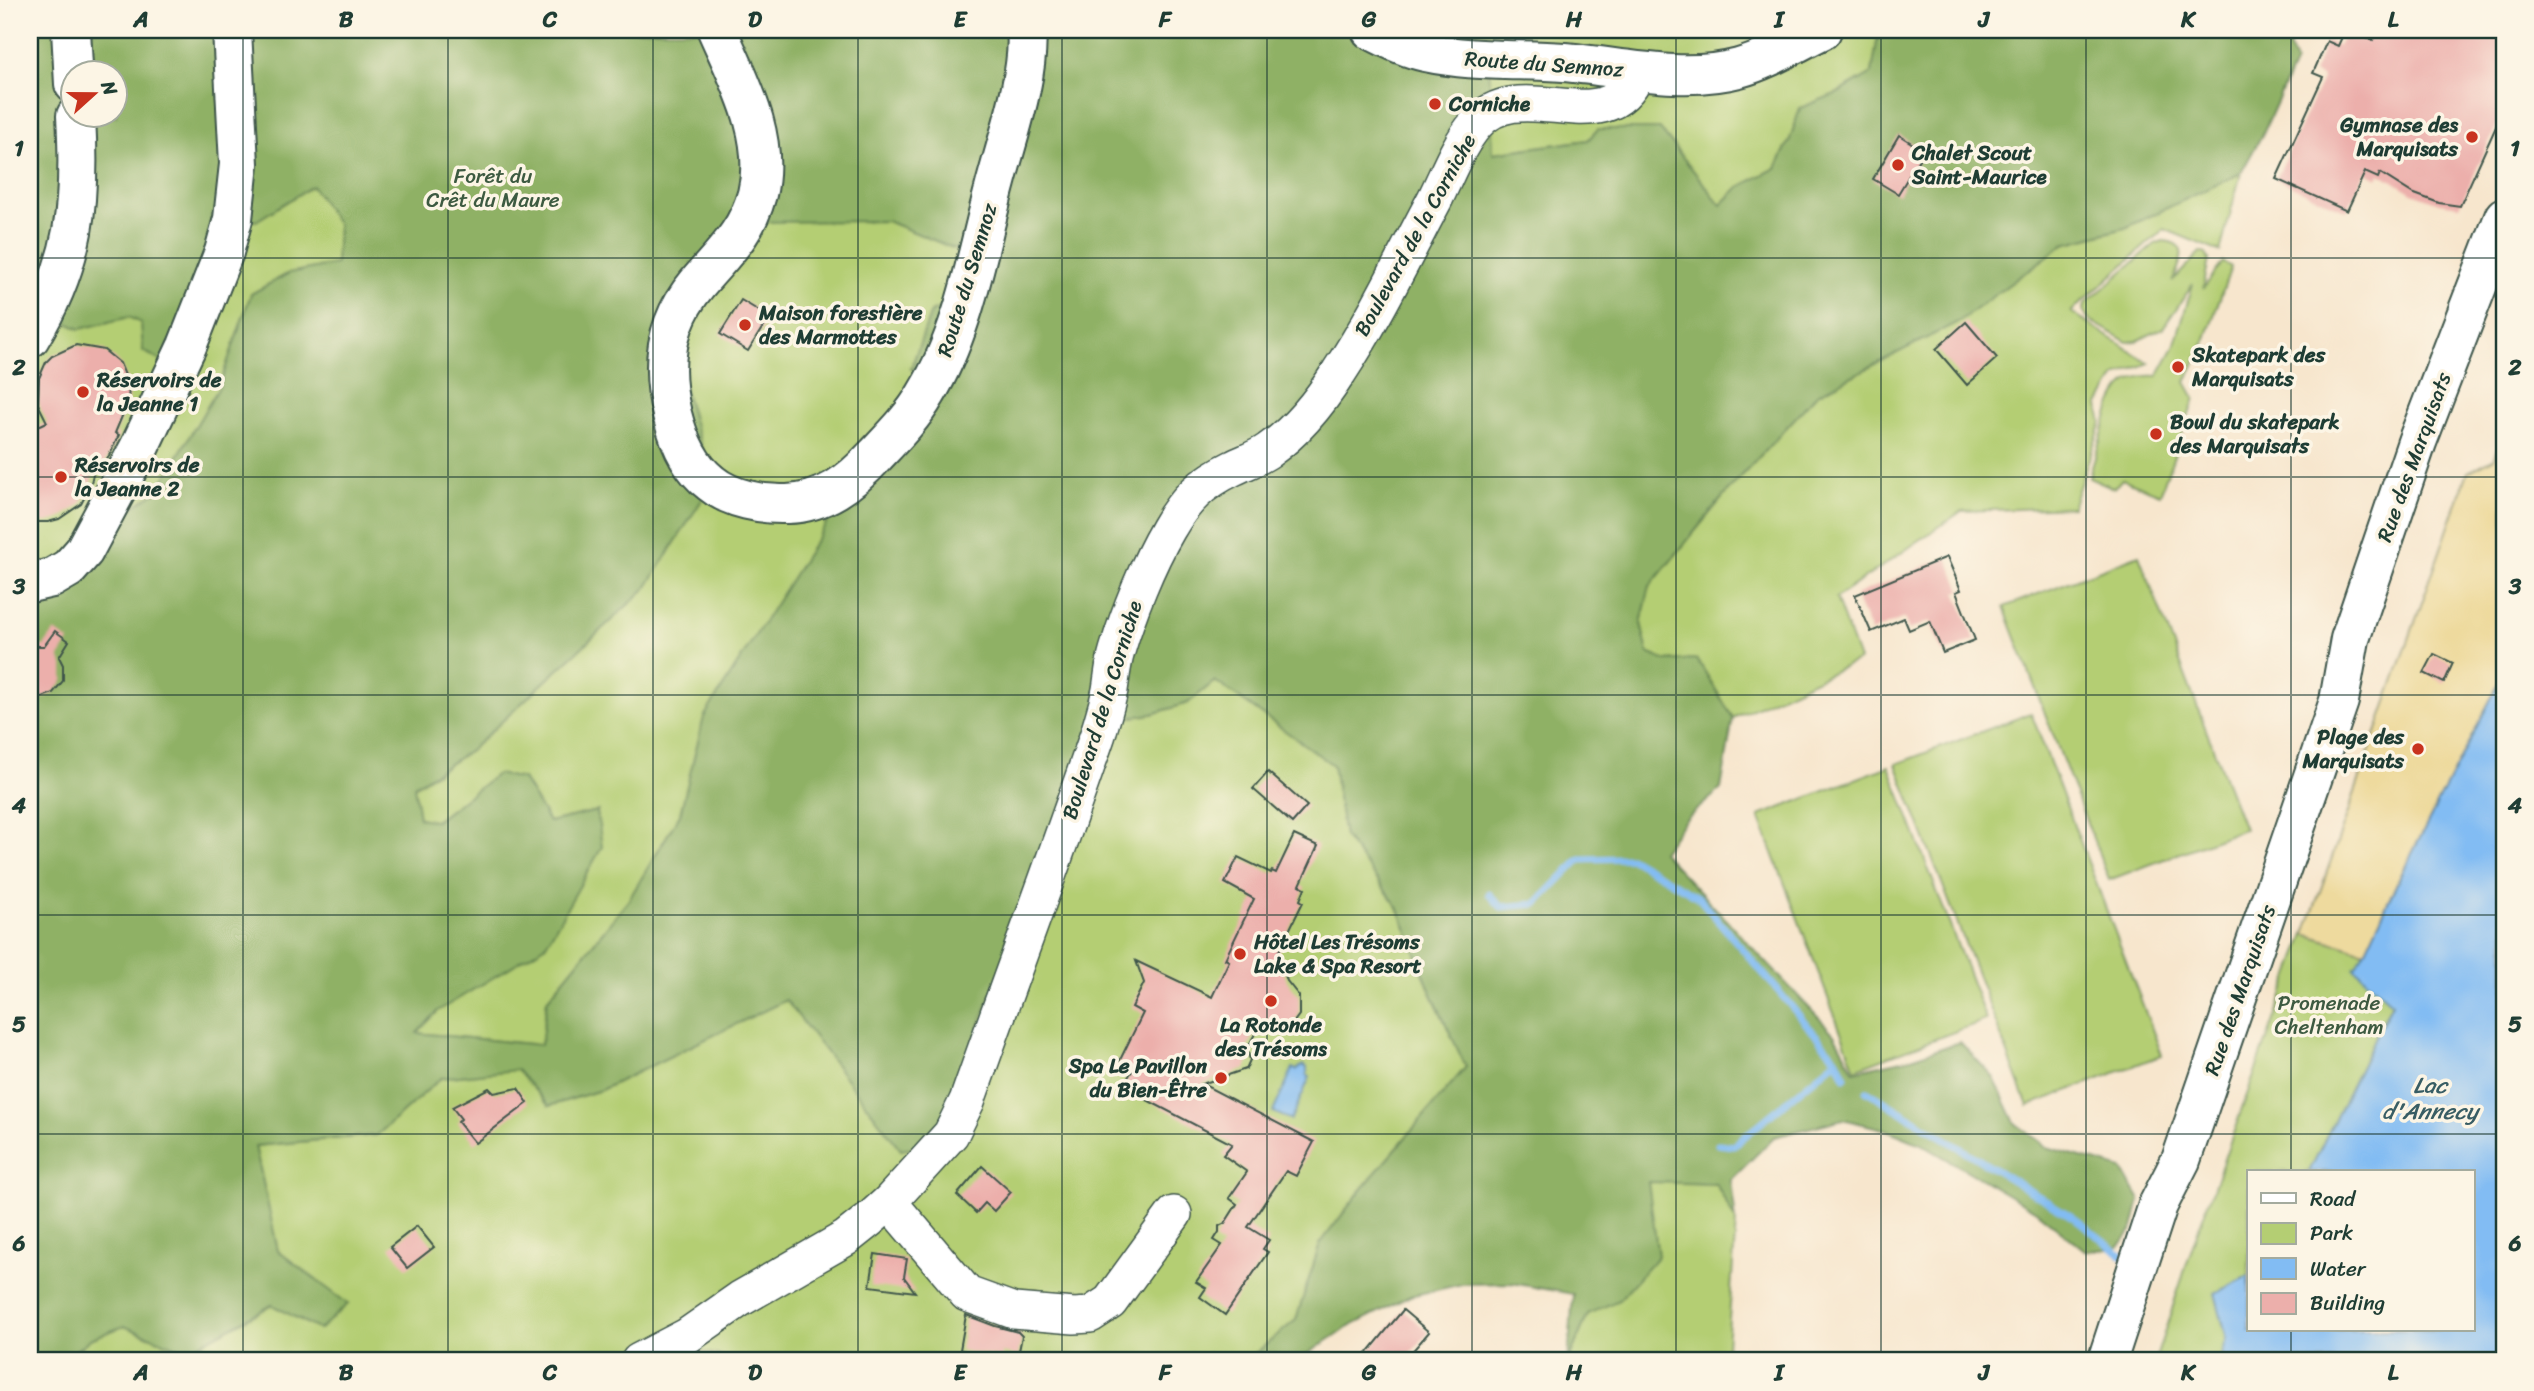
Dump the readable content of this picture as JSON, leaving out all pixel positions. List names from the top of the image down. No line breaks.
{"streets":{"main road":["Route du Semnoz","Rue des Marquisats"],"street":["Boulevard de la Corniche"]},"crossings":[["Route du Semnoz","Boulevard de la Corniche"]],"water":["Lac d'Annecy"],"parks":["Forêt du Crêt du Maure","Promenade Cheltenham"],"places":["Corniche","Gymnase des Marquisats","Chalet Scout Saint-Maurice","Maison forestière des Marmottes","Skatepark des Marquisats","Réservoirs de la Jeanne 1","Bowl du skatepark des Marquisats","Réservoirs de la Jeanne 2","Plage des Marquisats","Hôtel Les Trésoms Lake & Spa Resort","La Rotonde des Trésoms","Spa Le Pavillon du Bien-Être"],"legend":["Road","Park","Water","Building"],"north":"right","grid":{"columns":["A","B","C","D","E","F","G","H","I","J","K","L"],"rows":["1","2","3","4","5","6"]}}
